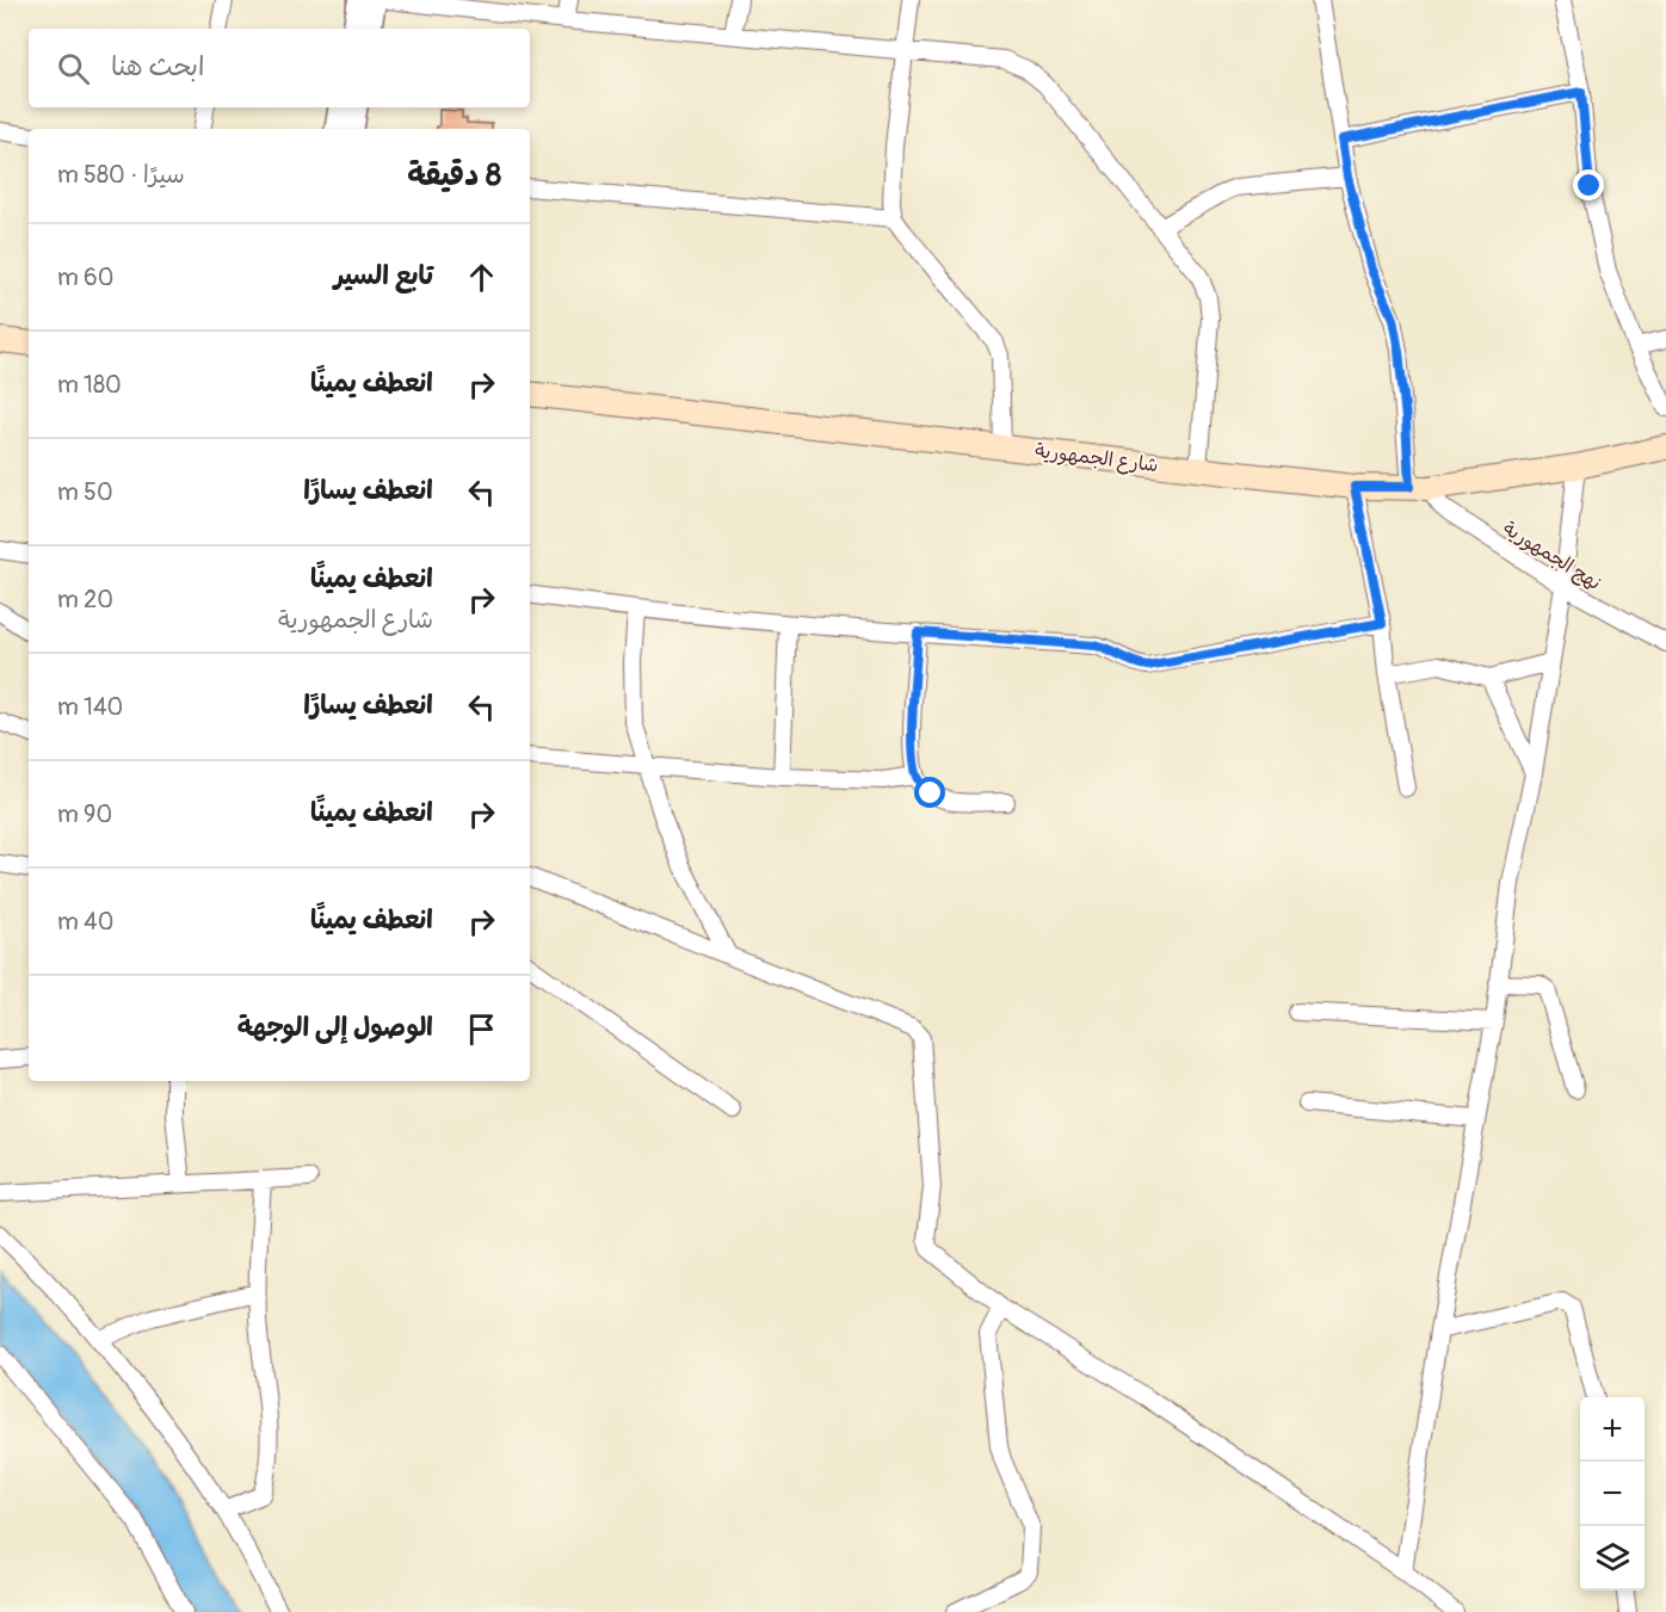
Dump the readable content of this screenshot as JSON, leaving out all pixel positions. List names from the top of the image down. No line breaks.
{"streets":{"main road":["شارع الجمهورية"],"street":["نهج الجمهورية"]},"crossings":[["شارع الجمهورية","نهج الجمهورية"]],"page":{"search":"ابحث هنا","heading":["8 دقيقة","سيرًا · 580 m"],"list":[["تابع السير","60 m"],["انعطف يمينًا","180 m"],["انعطف يسارًا","50 m"],["انعطف يمينًا","شارع الجمهورية","20 m"],["انعطف يسارًا","140 m"],["انعطف يمينًا","90 m"],["انعطف يمينًا","40 m"],"الوصول إلى الوجهة"],"map_buttons":["+","−"]}}
